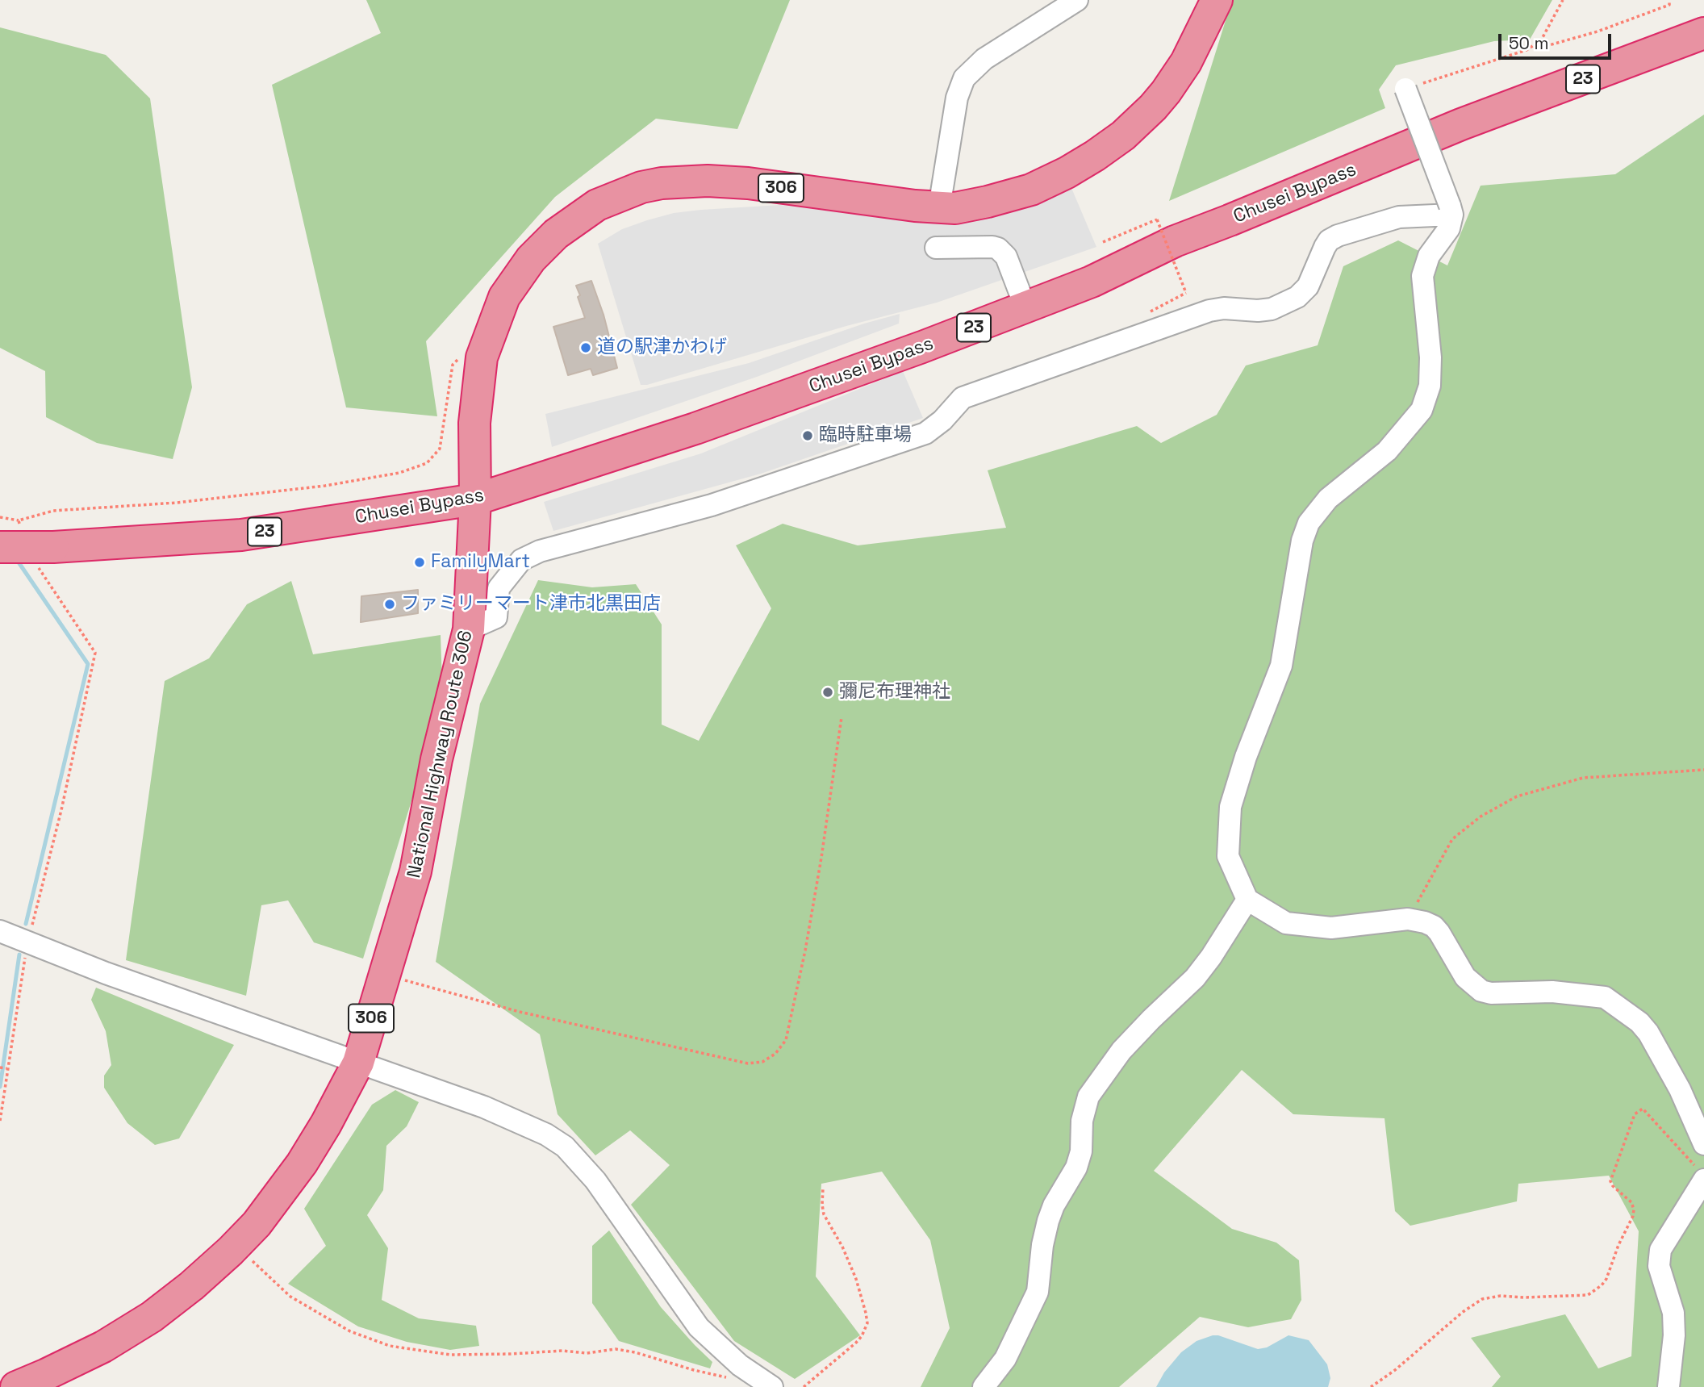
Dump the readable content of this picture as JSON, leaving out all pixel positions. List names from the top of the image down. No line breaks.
{"streets":{"highway":["23","306","Chusei Bypass","National Highway Route 306"]},"crossings":[["Chusei Bypass","National Highway Route 306"]],"places":["道の駅津かわげ","臨時駐車場","FamilyMart","ファミリーマート津市北黒田店","彌尼布理神社"],"scale_bar":"50 m"}
